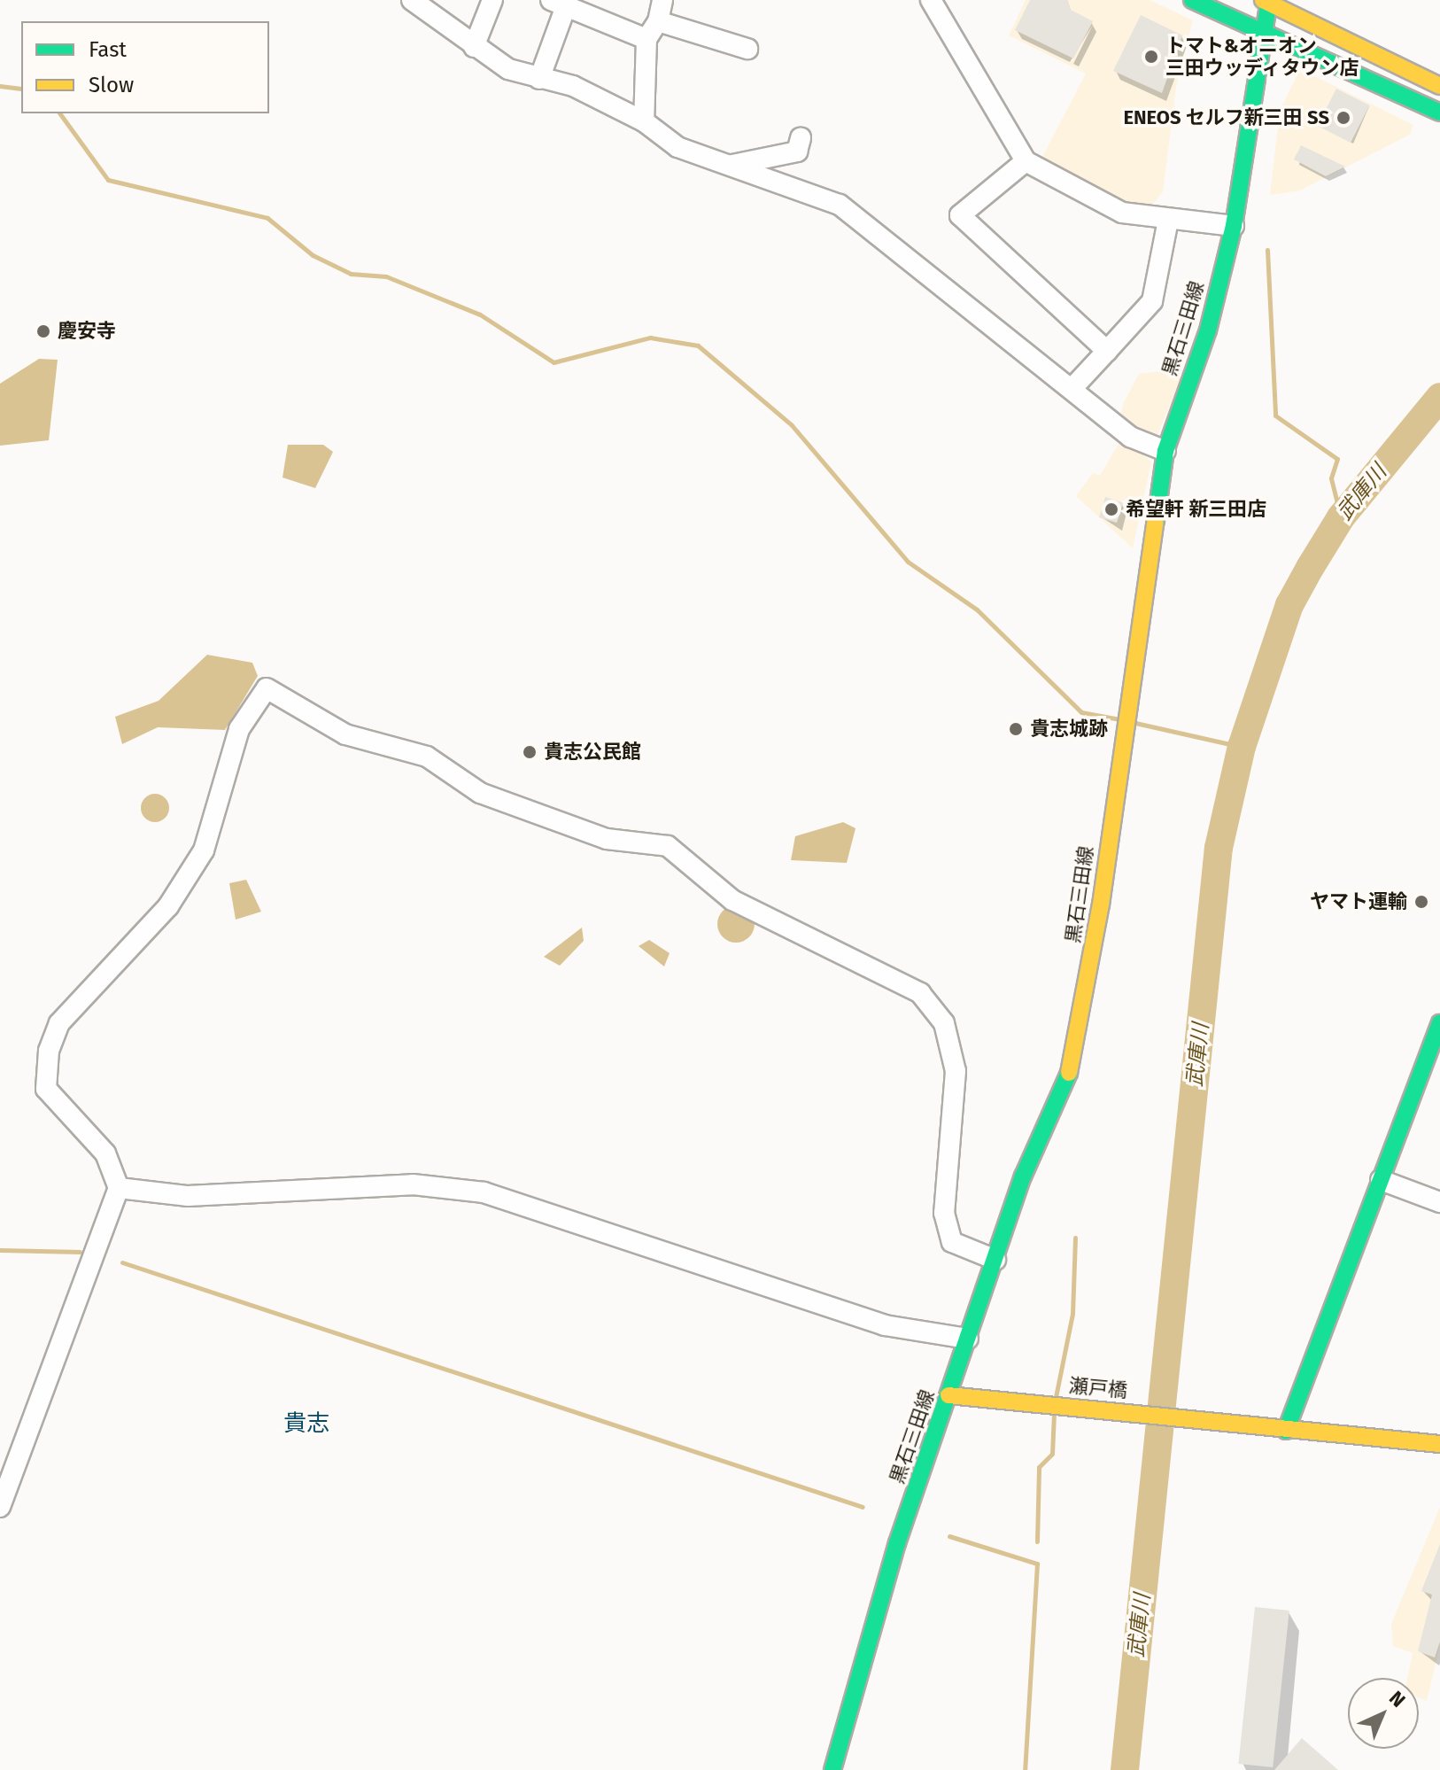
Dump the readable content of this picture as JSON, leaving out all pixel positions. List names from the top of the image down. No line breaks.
{"streets":{"main road":["黒石三田線","瀬戸橋"]},"crossings":[["黒石三田線","瀬戸橋"]],"districts":["貴志"],"water":["武庫川"],"places":["トマト&オニオン 三田ウッディタウン店","ENEOS セルフ新三田 SS","慶安寺","希望軒 新三田店","貴志城跡","貴志公民館","ヤマト運輸"],"legend":["Fast","Slow"],"north":"top right"}
